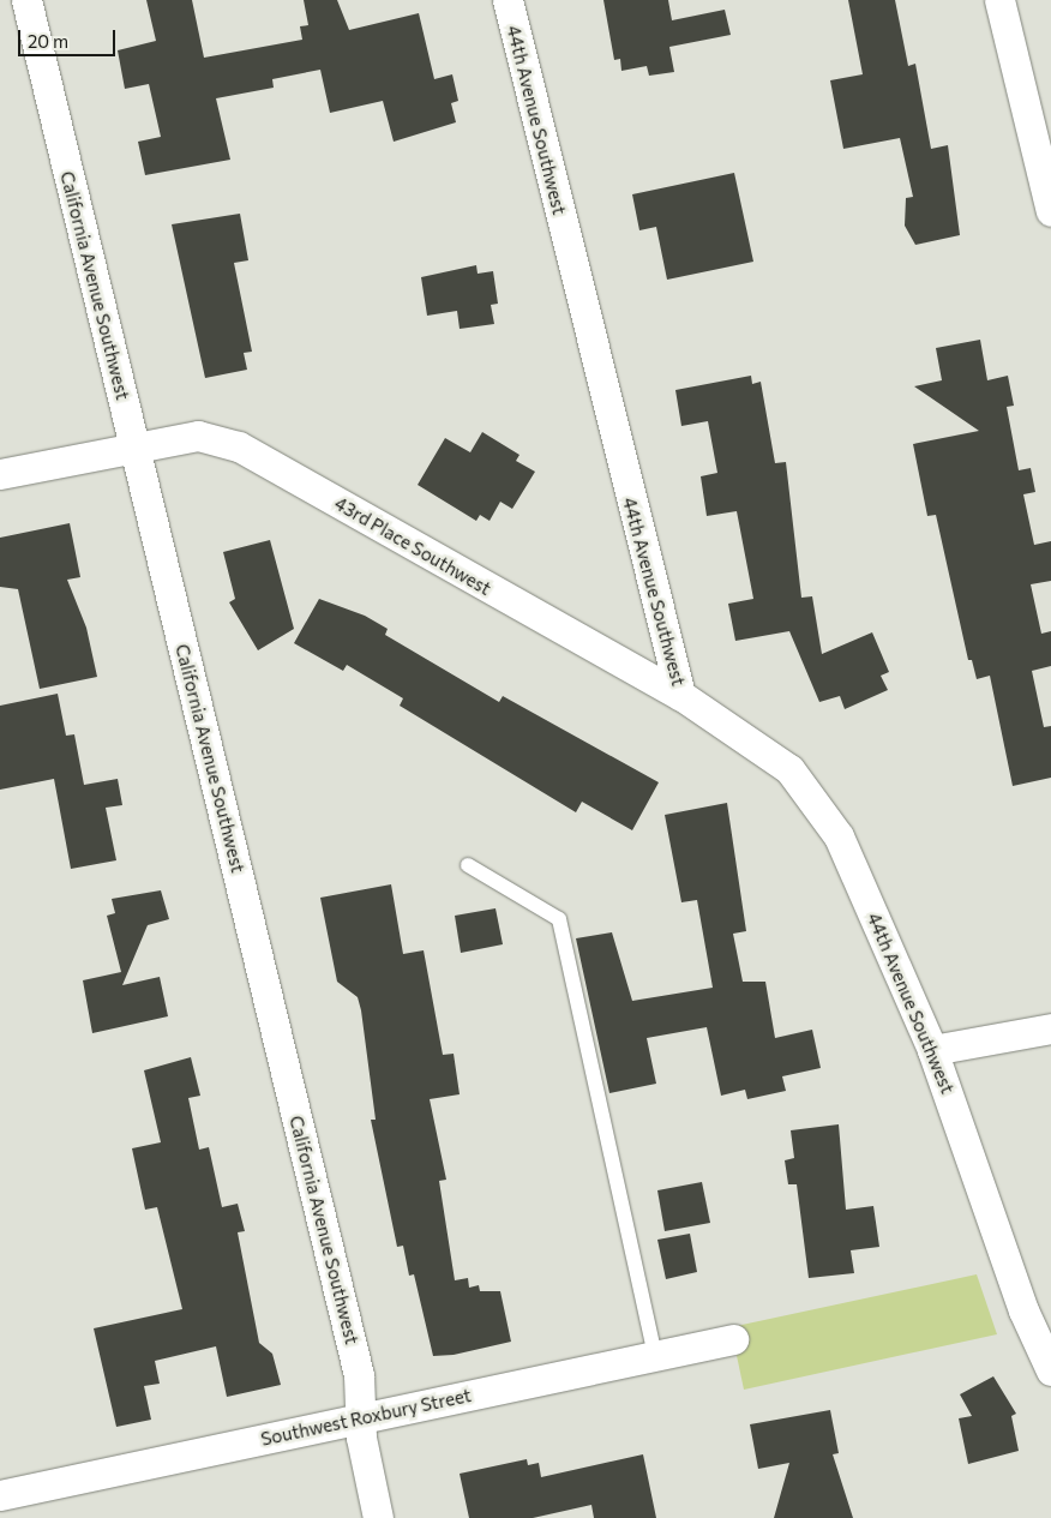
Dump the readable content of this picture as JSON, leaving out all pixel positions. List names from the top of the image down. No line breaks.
{"streets":{"street":["44th Avenue Southwest","California Avenue Southwest","43rd Place Southwest","Southwest Roxbury Street"]},"crossings":[["44th Avenue Southwest","43rd Place Southwest"],["California Avenue Southwest","43rd Place Southwest"],["California Avenue Southwest","Southwest Roxbury Street"]],"scale_bar":"20 m"}
